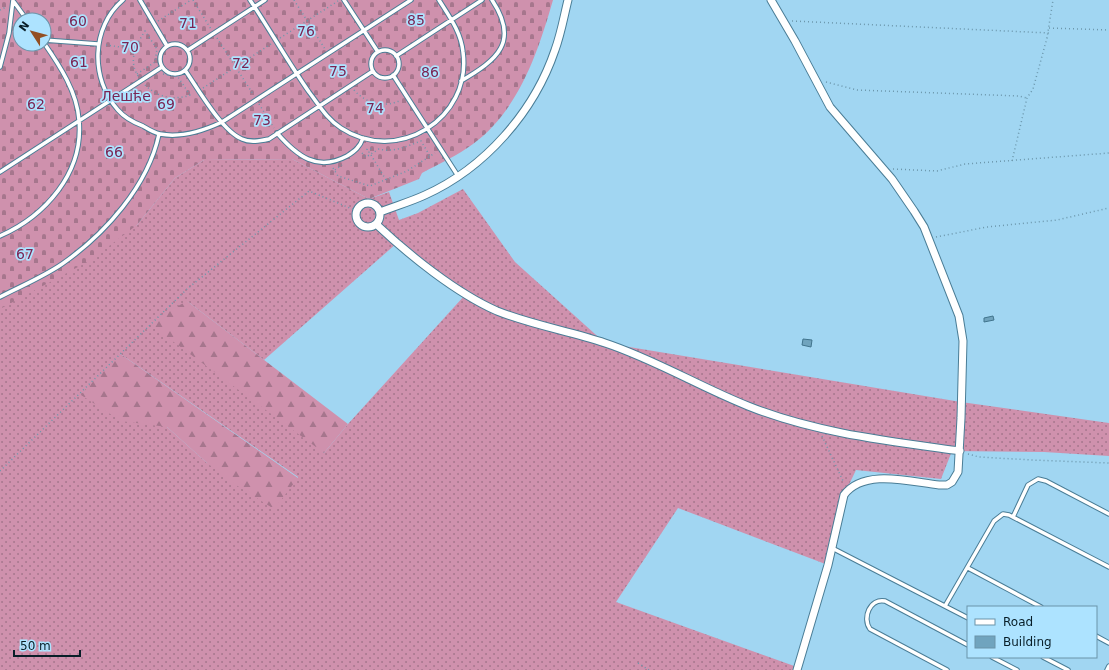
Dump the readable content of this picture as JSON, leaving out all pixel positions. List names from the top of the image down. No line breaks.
{"parks":["85","60","71","76","70","61","72","75","86","Лешће","62","69","74","73","66","67"],"legend":["Road","Building"],"scale_bar":"50 m","north":"top left"}
